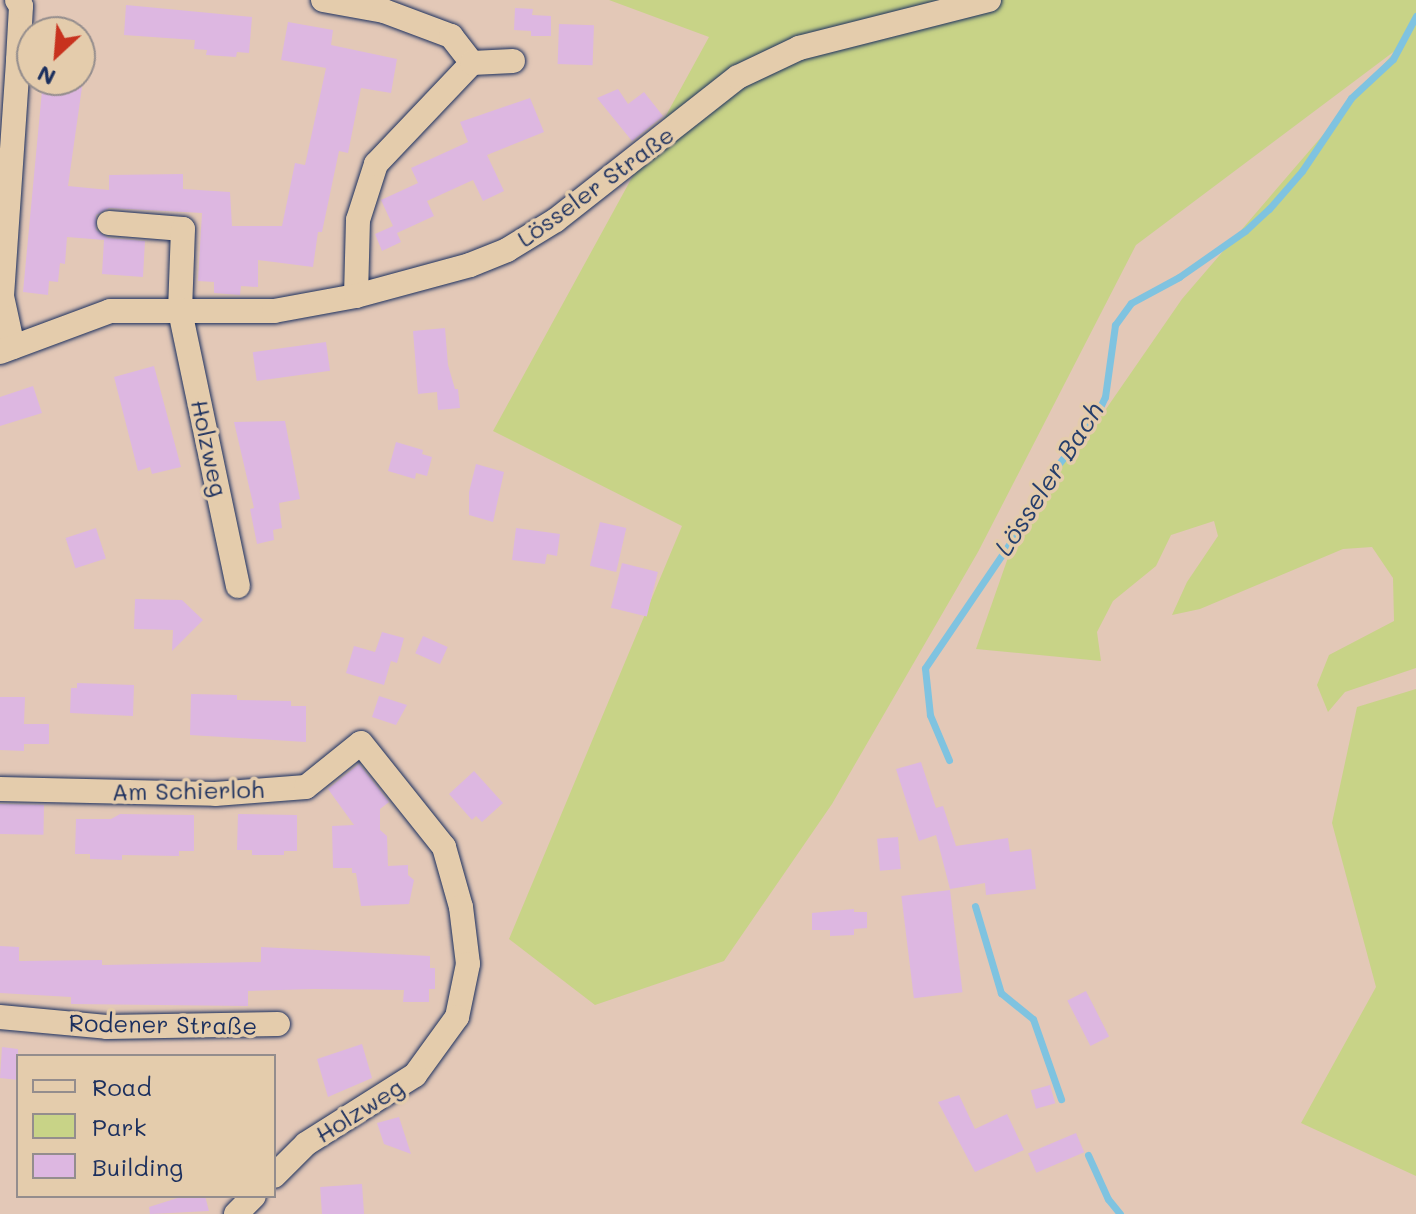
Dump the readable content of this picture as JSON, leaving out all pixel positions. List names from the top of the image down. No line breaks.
{"streets":{"street":["Lösseler Straße","Holzweg","Am Schierloh","Rodener Straße"]},"crossings":[["Lösseler Straße","Holzweg"],["Holzweg","Am Schierloh"]],"water":["Lösseler Bach"],"legend":["Road","Park","Building"],"north":"bottom left"}
